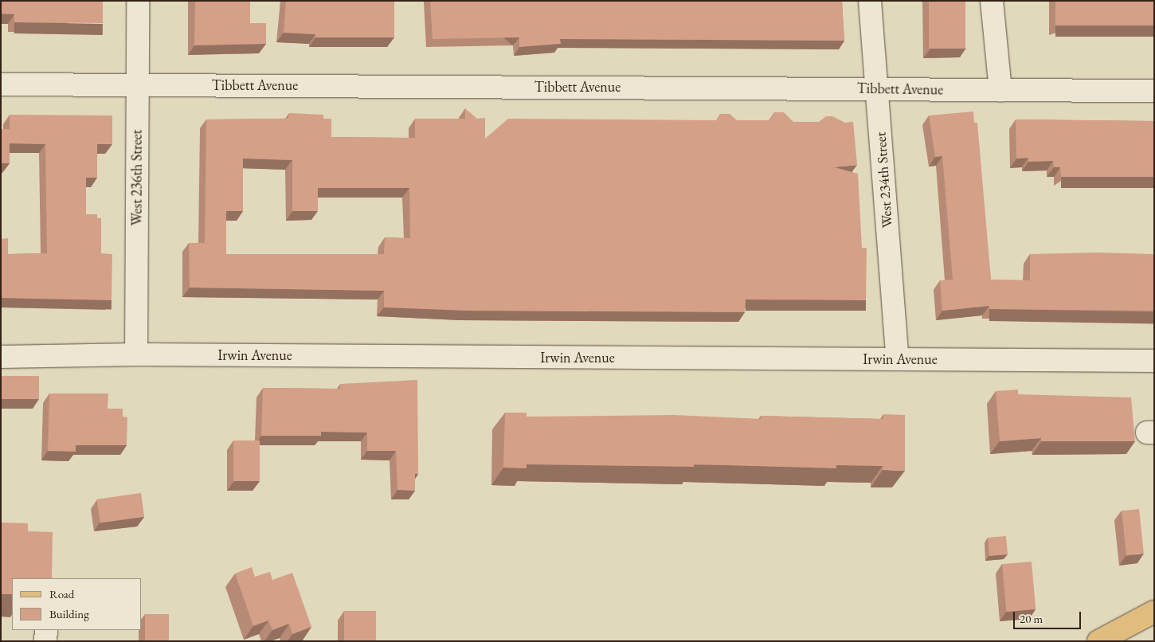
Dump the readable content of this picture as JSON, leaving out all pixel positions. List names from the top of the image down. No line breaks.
{"streets":{"street":["Tibbett Avenue","West 236th Street","West 234th Street","Irwin Avenue"]},"crossings":[["Tibbett Avenue","West 236th Street"],["Tibbett Avenue","West 234th Street"],["West 236th Street","Irwin Avenue"],["West 234th Street","Irwin Avenue"]],"legend":["Road","Building"],"scale_bar":"20 m"}
